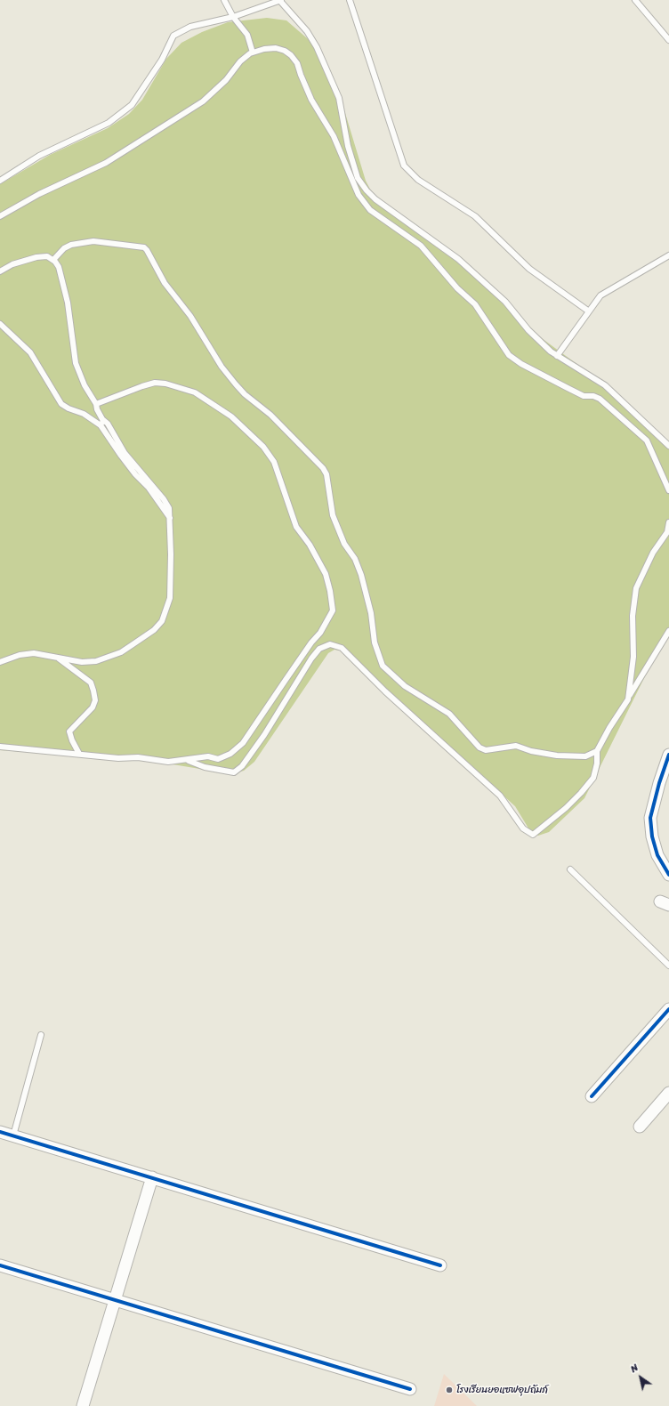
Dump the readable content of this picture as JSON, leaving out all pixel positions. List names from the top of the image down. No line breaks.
{"places":["โรงเรียนยอแซฟอุปถัมภ์"],"north":"top left"}
